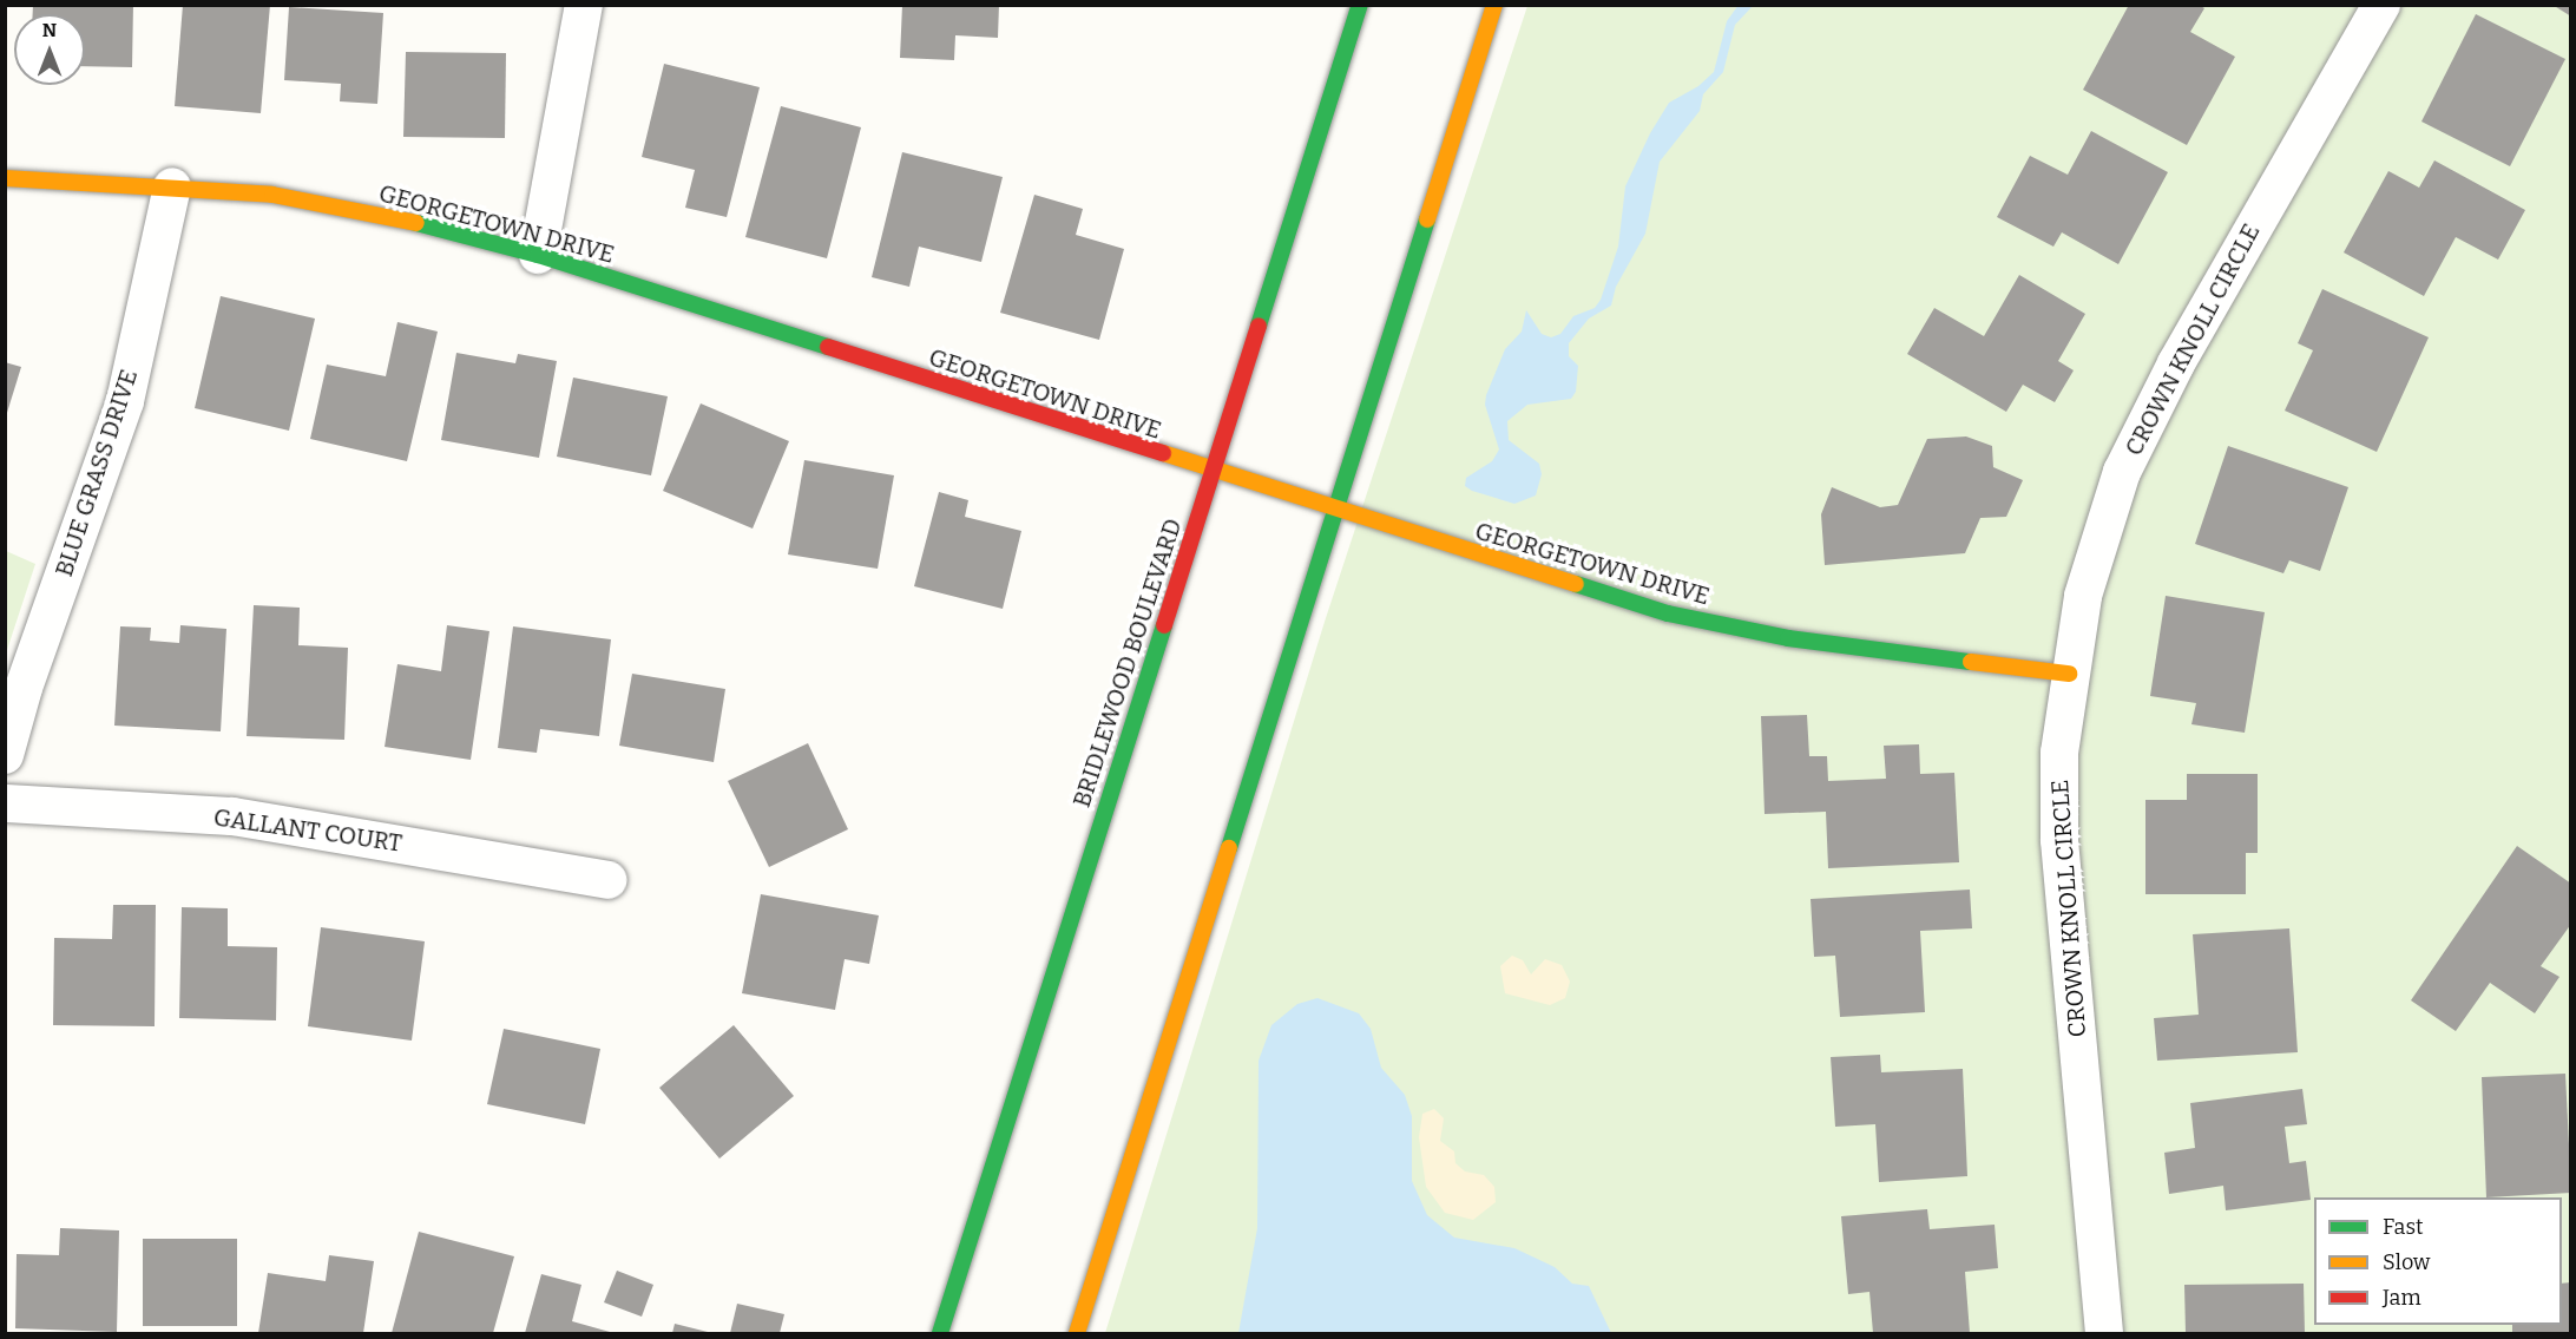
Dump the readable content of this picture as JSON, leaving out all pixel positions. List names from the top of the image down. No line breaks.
{"streets":{"main road":["GEORGETOWN DRIVE","BRIDLEWOOD BOULEVARD"],"street":["CROWN KNOLL CIRCLE","BLUE GRASS DRIVE","GALLANT COURT"]},"crossings":[["GEORGETOWN DRIVE","CROWN KNOLL CIRCLE"],["GEORGETOWN DRIVE","BLUE GRASS DRIVE"],["GEORGETOWN DRIVE","BRIDLEWOOD BOULEVARD"]],"legend":["Fast","Slow","Jam"],"north":"top"}
